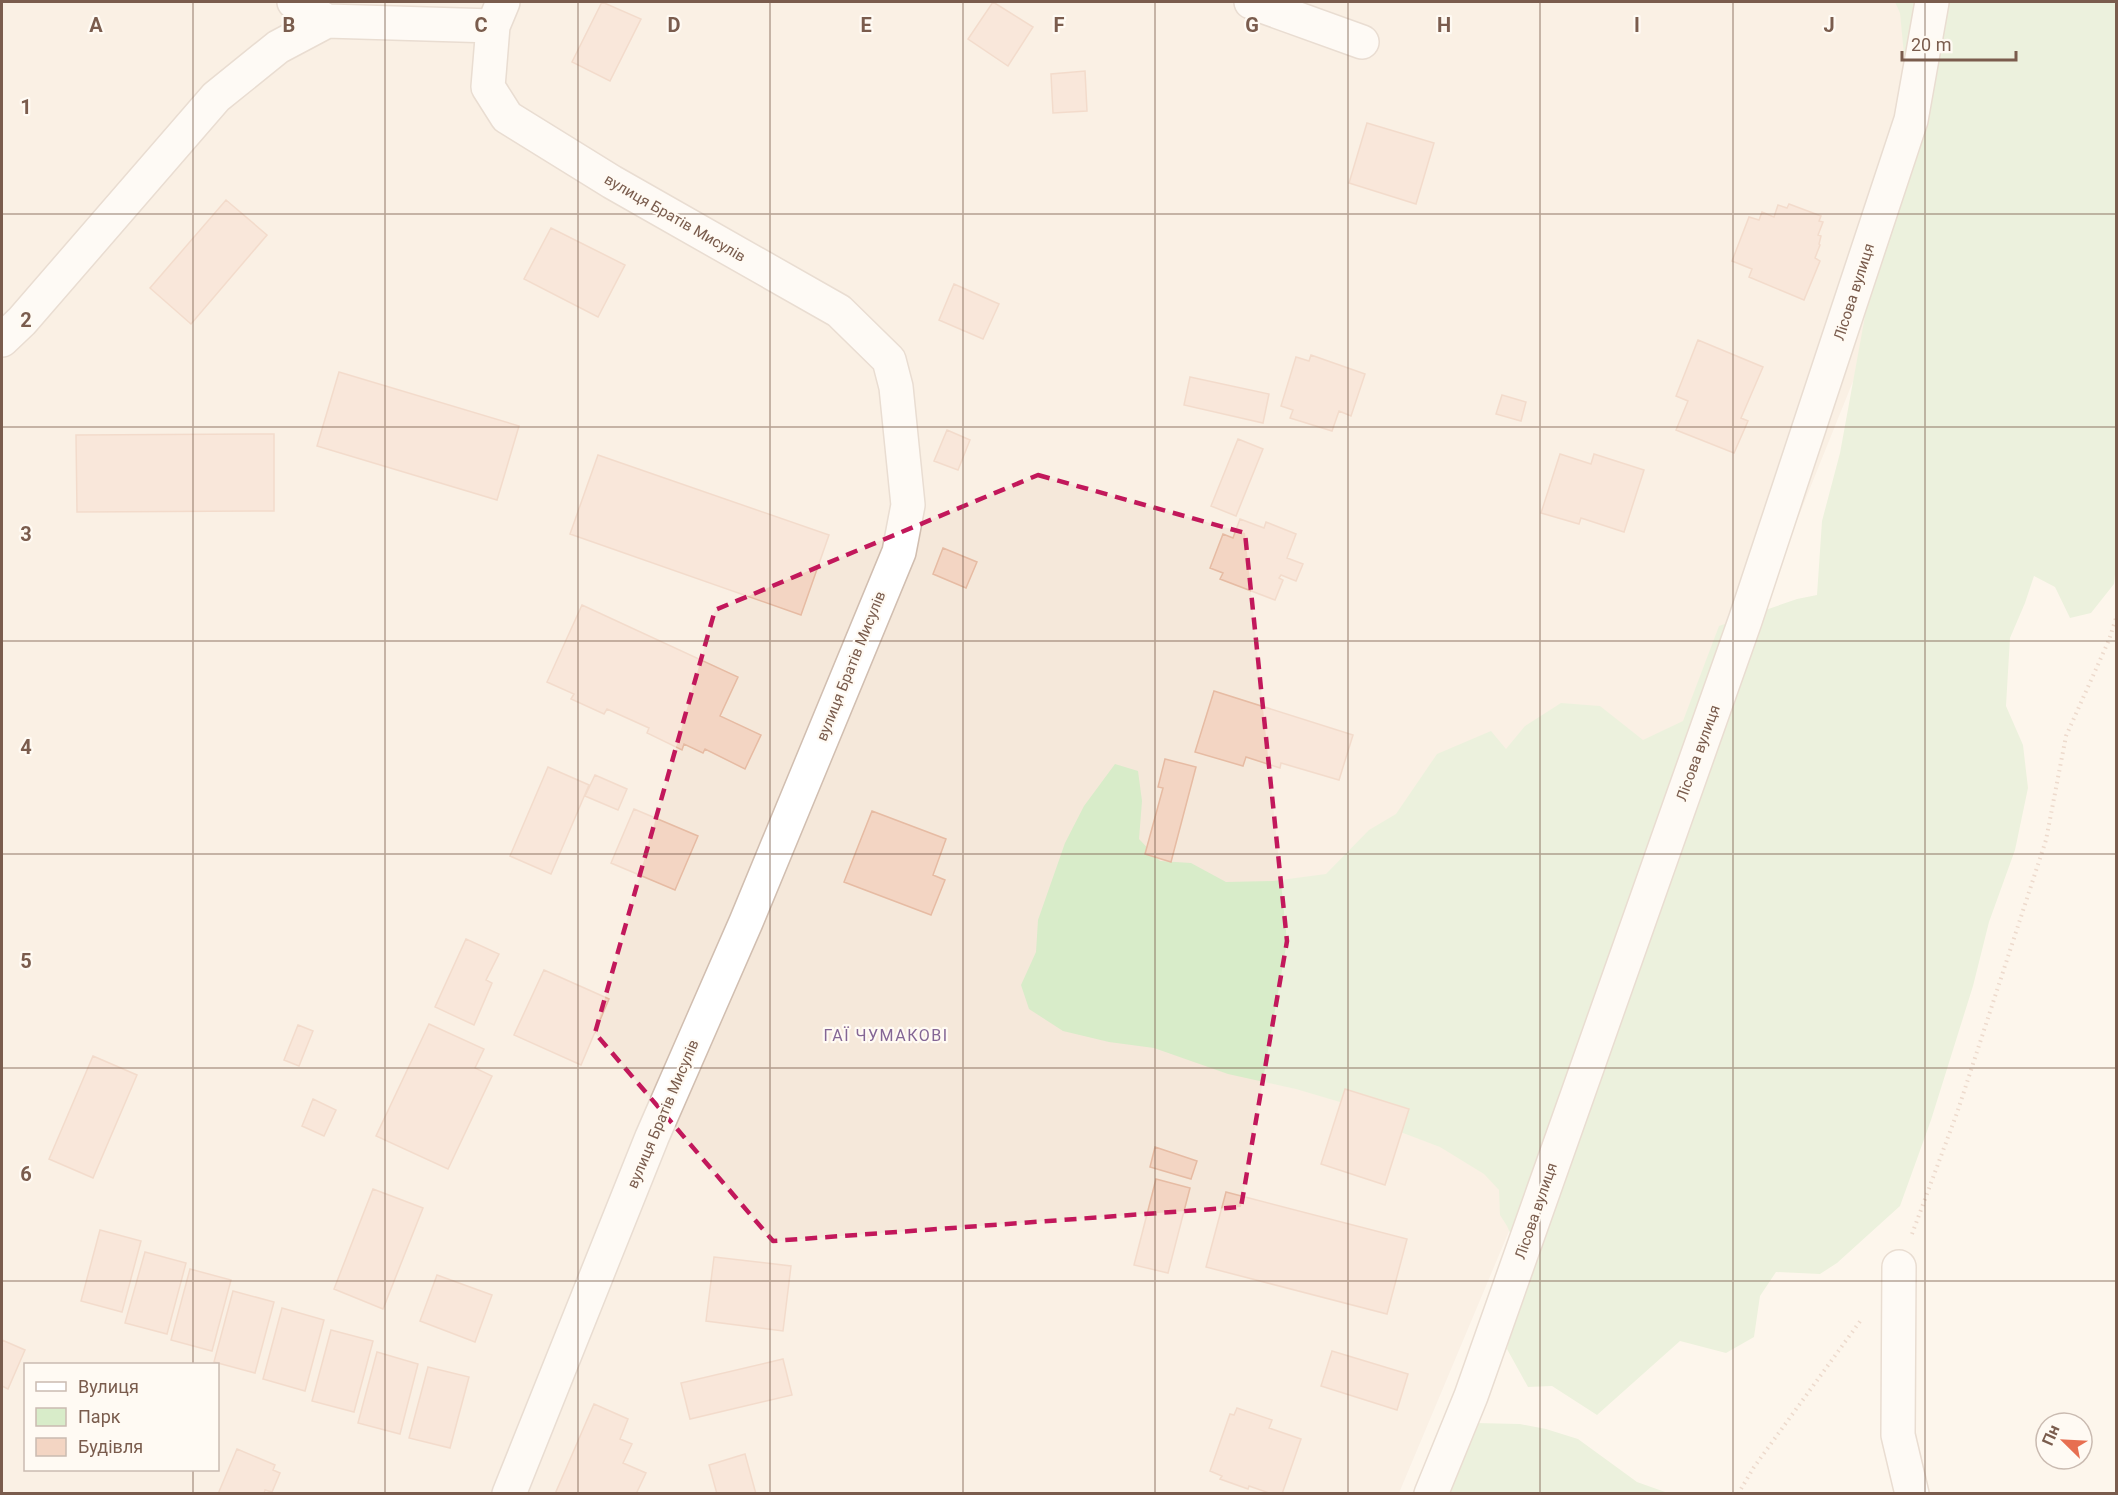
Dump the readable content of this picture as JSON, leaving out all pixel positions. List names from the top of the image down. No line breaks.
{"streets":{"street":["вулиця Братів Мисулів","Лісова вулиця"]},"districts":["ГАЇ ЧУМАКОВІ"],"legend":["Вулиця","Парк","Будівля"],"scale_bar":"20 m","north":"top left","grid":{"columns":["A","B","C","D","E","F","G","H","I","J"],"rows":["1","2","3","4","5","6"]}}
